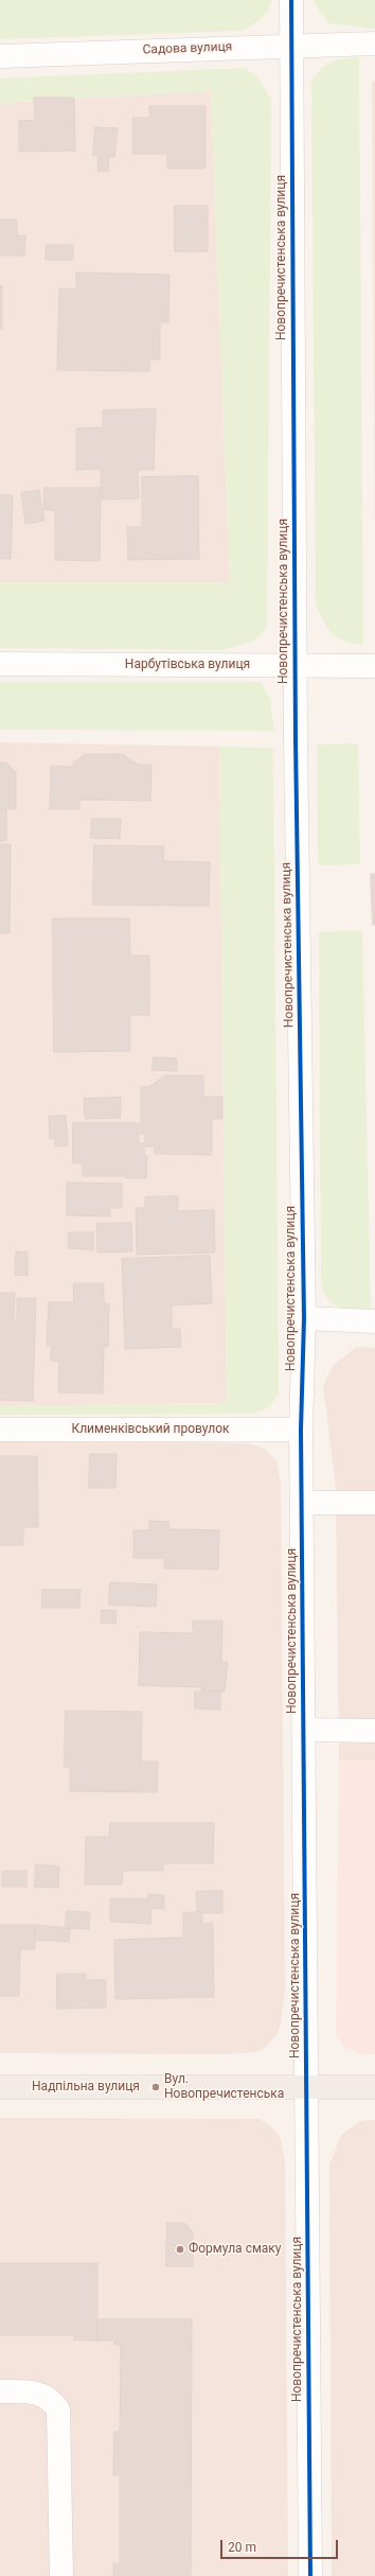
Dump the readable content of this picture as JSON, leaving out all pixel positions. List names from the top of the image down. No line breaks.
{"streets":{"main road":["Надпільна вулиця"],"street":["Садова вулиця","Новопречистенська вулиця","Нарбутівська вулиця","Клименківський провулок"]},"crossings":[["Садова вулиця","Новопречистенська вулиця"],["Новопречистенська вулиця","Нарбутівська вулиця"],["Новопречистенська вулиця","Клименківський провулок"],["Новопречистенська вулиця","Надпільна вулиця"]],"places":["Вул. Новопречистенська","Формула смаку"],"scale_bar":"20 m"}
